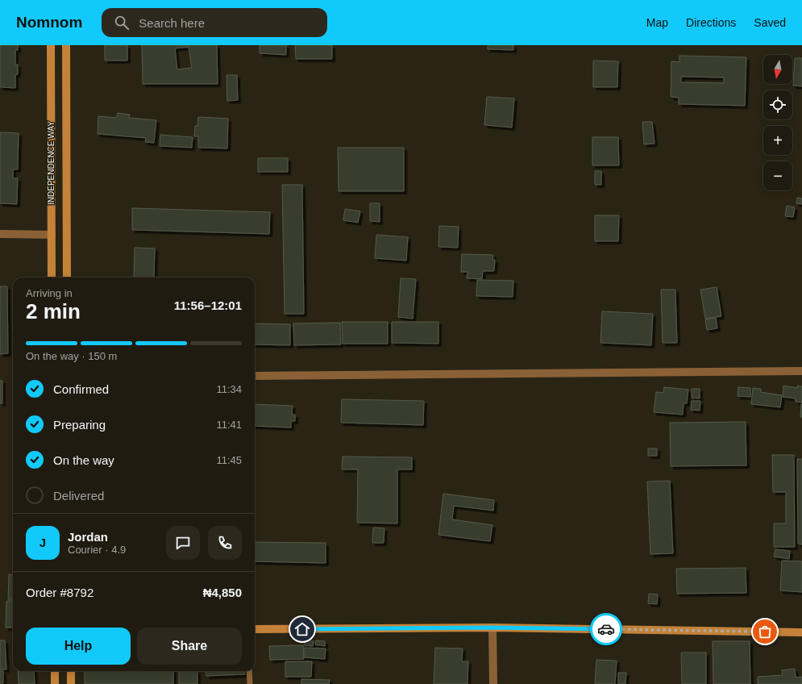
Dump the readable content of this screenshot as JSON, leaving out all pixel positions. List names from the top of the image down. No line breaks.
{"streets":{"street":["INDEPENDENCE WAY"]},"north":"bottom","page":{"header":"Nomnom","search":"Search here","nav":["Map","Directions","Saved"],"map_buttons":["+","−"],"heading":["2 min","Arriving in","11:56–12:01"],"panel":["Jordan","Courier · 4.9","Order #8792","₦4,850"],"bar":"On the way · 150 m","list":[["Confirmed","11:34"],["Preparing","11:41"],["On the way","11:45"],"Delivered"],"round":"J","buttons":["Help","Share"]}}
